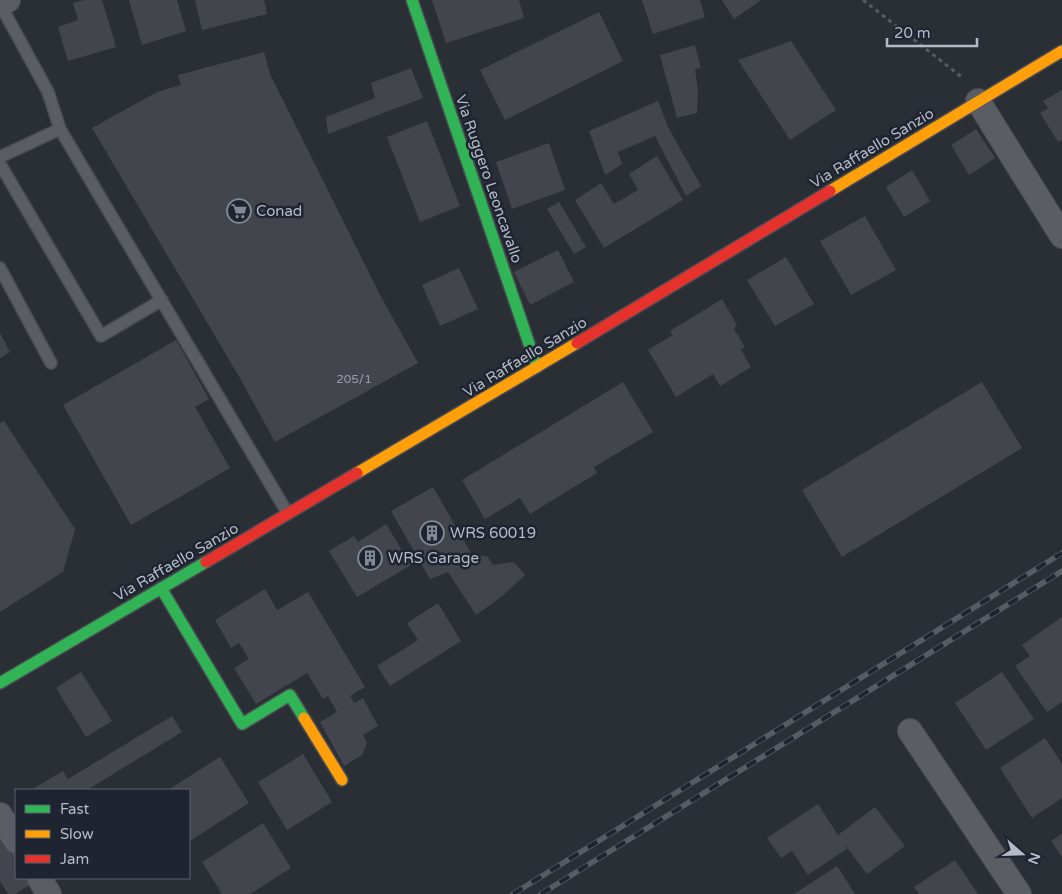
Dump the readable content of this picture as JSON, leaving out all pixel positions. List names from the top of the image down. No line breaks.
{"streets":{"main road":["Via Raffaello Sanzio","Via Ruggero Leoncavallo"]},"crossings":[["Via Raffaello Sanzio","Via Ruggero Leoncavallo"]],"places":{"supermarket":["Conad"],"building":["WRS 60019","WRS Garage"]},"house_numbers":["205/1"],"legend":["Fast","Slow","Jam"],"scale_bar":"20 m","north":"right"}
